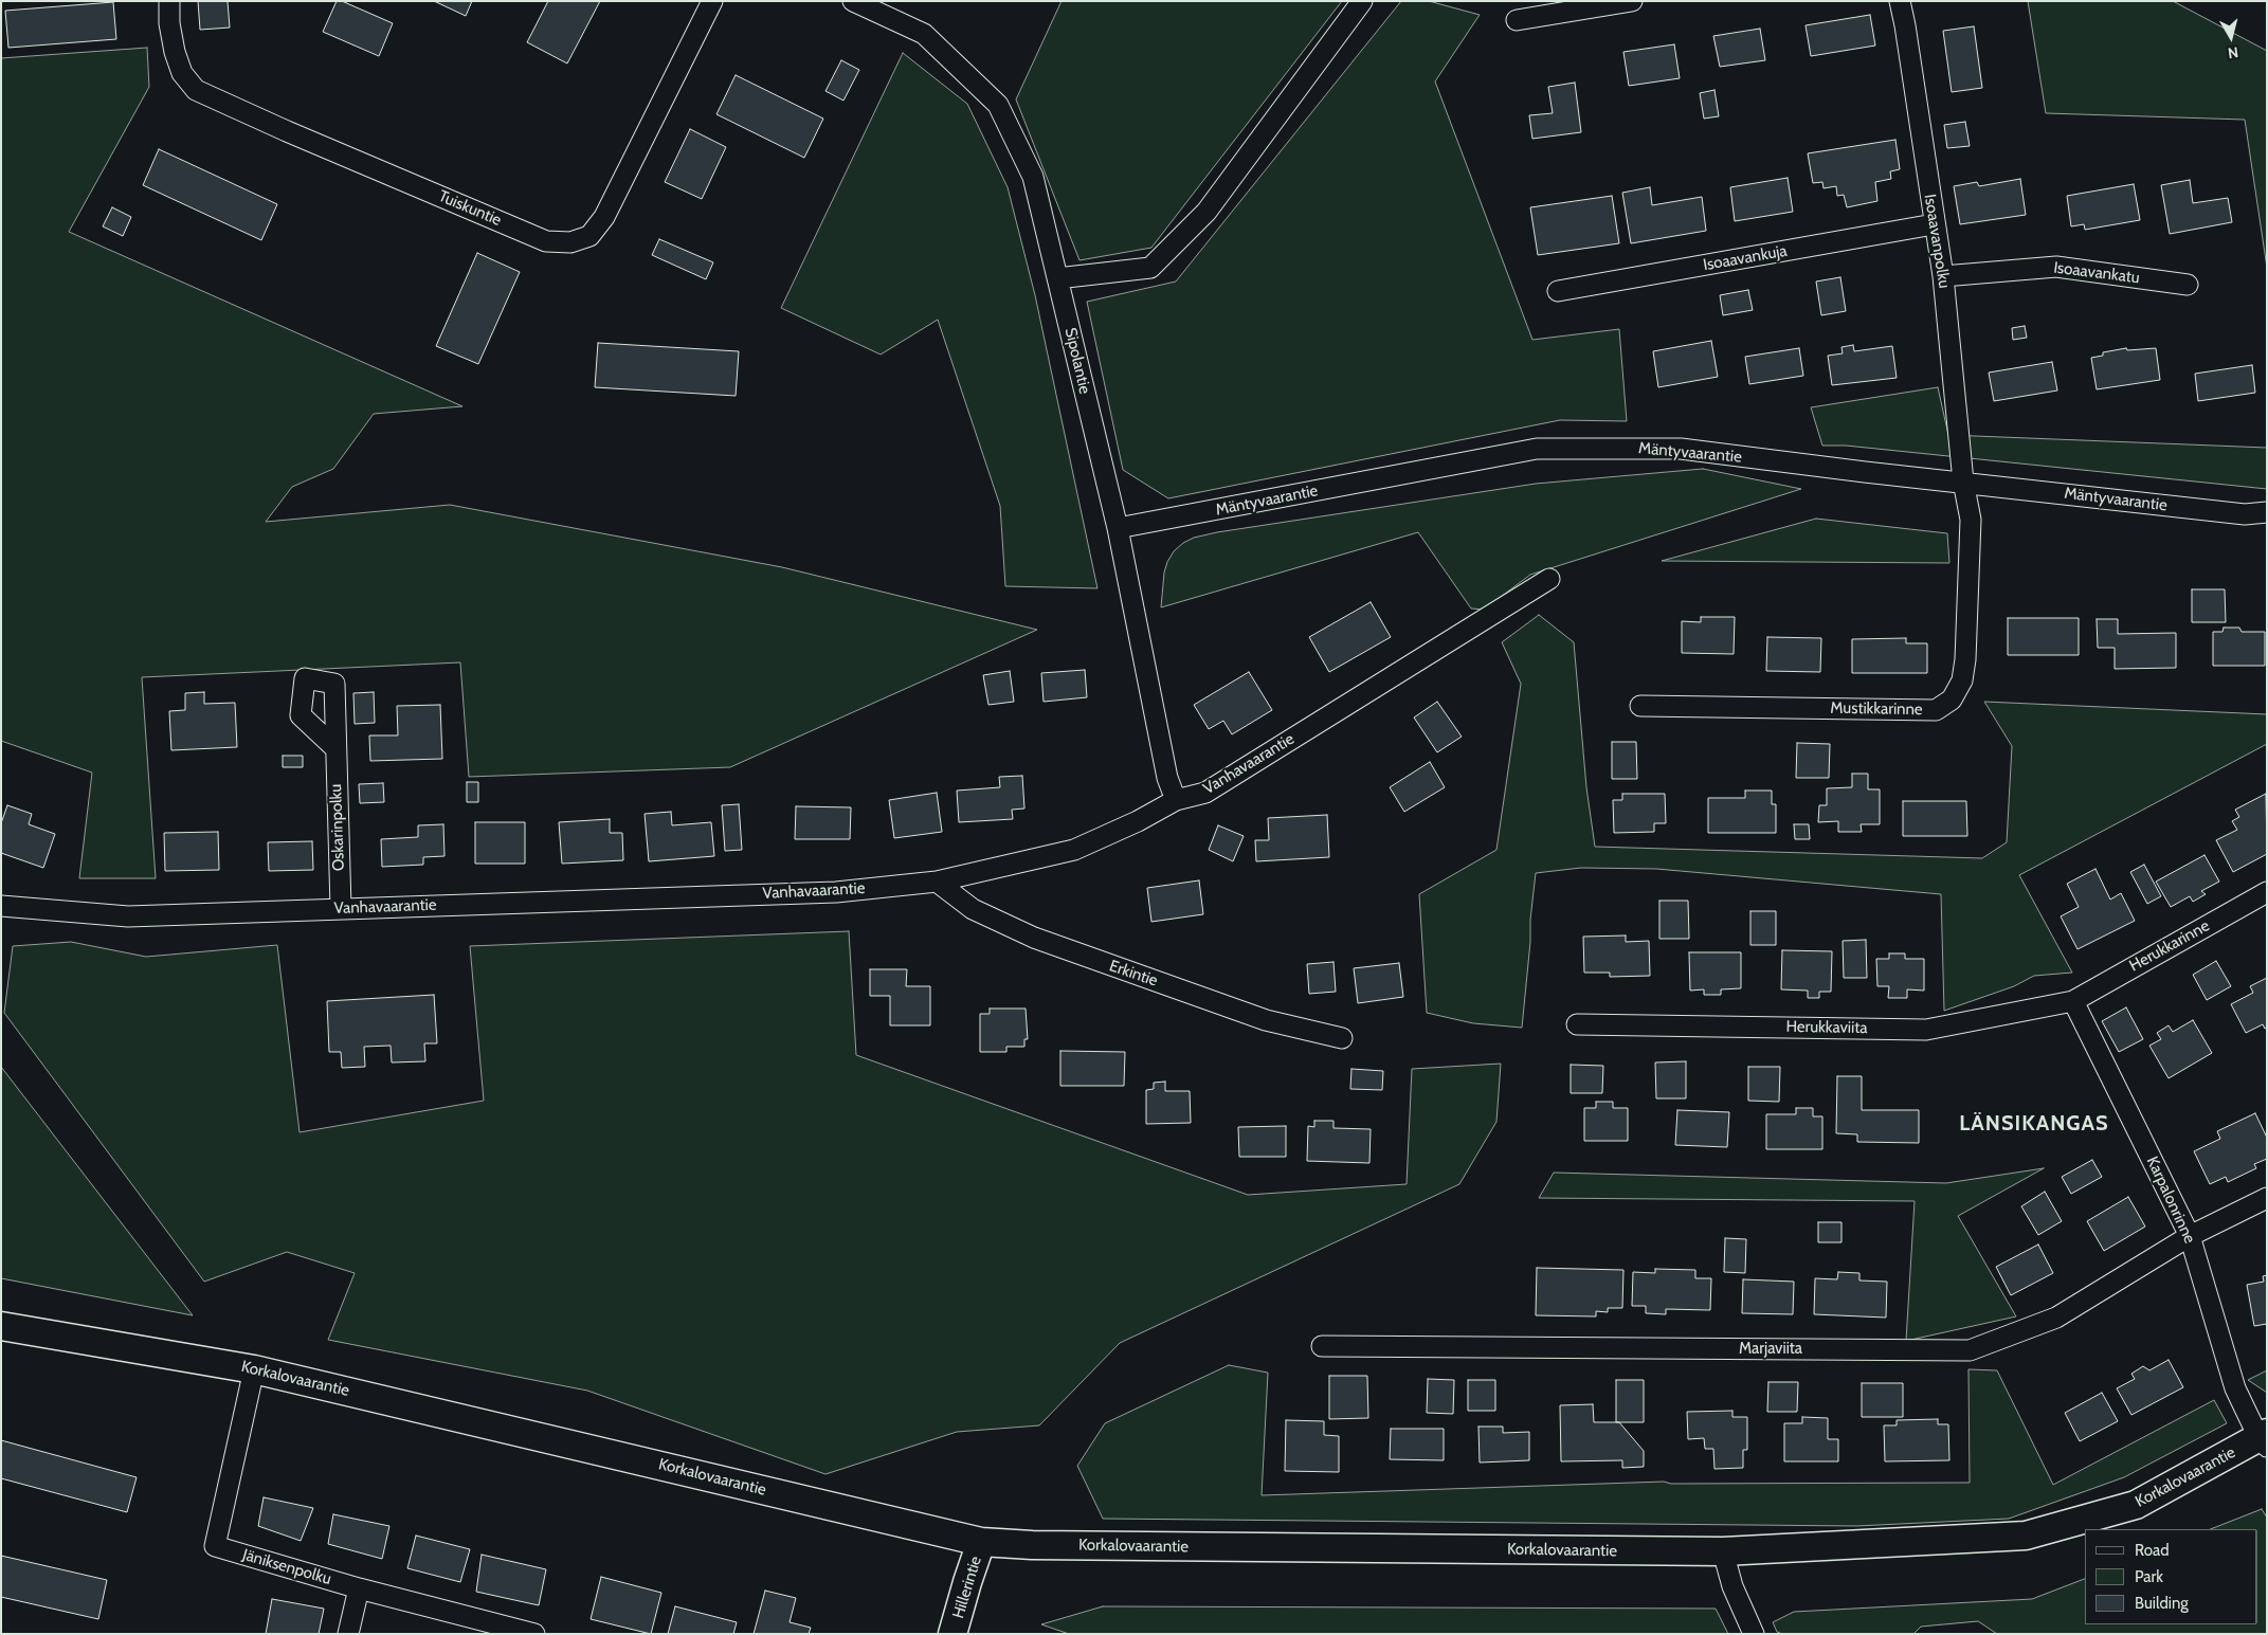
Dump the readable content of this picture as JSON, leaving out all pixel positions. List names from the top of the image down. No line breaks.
{"streets":{"street":["Tuiskuntie","Isoaavanpolku","Isoaavankuja","Isoaavankatu","Sipolantie","Mäntyvaarantie","Mustikkarinne","Vanhavaarantie","Oskarinpolku","Herukkarinne","Erkintie","Herukkaviita","Karpalonrinne","Marjaviita","Korkalovaarantie","Jäniksenpolku","Hillerintie"]},"crossings":[["Isoaavanpolku","Isoaavankuja"],["Isoaavanpolku","Isoaavankatu"],["Isoaavanpolku","Mäntyvaarantie"],["Isoaavanpolku","Mustikkarinne"],["Sipolantie","Mäntyvaarantie"],["Sipolantie","Vanhavaarantie"],["Mäntyvaarantie","Mustikkarinne"],["Vanhavaarantie","Oskarinpolku"],["Vanhavaarantie","Erkintie"],["Herukkarinne","Herukkaviita"],["Herukkarinne","Karpalonrinne"],["Herukkaviita","Karpalonrinne"],["Karpalonrinne","Marjaviita"],["Karpalonrinne","Korkalovaarantie"],["Korkalovaarantie","Jäniksenpolku"],["Korkalovaarantie","Hillerintie"]],"districts":["LÄNSIKANGAS"],"legend":["Road","Park","Building"],"north":"bottom"}
